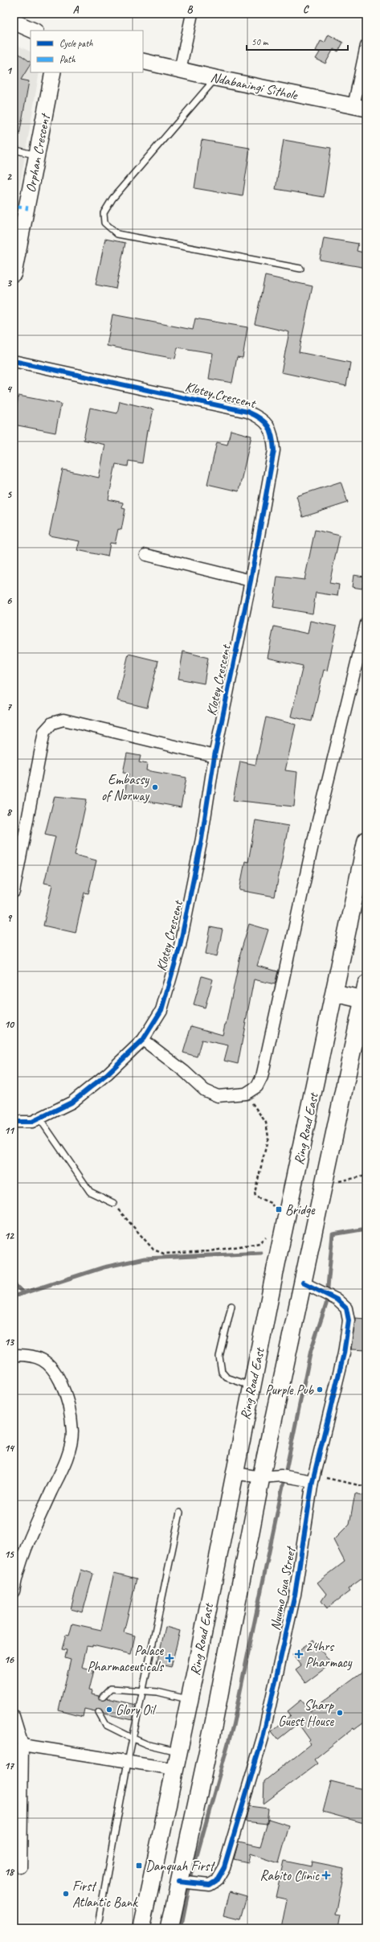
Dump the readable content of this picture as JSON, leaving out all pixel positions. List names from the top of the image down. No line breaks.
{"streets":{"main road":["Ring Road East"],"street":["Ndabaningi Sithole","Orphan Crescent","Klotey Crescent","Nuumo Gua Street"]},"crossings":[["Ring Road East","Nuumo Gua Street"]],"places":{"other":["Embassy of Norway","Purple Pub","Glory Oil","Sharp Guest House","First Atlantic Bank"],"transit":["Bridge","Danquah First"],"health":["24hrs Pharmacy","Palace Pharmaceuticals","Rabito Clinic"]},"legend":["Cycle path","Path"],"scale_bar":"50 m","grid":{"columns":["A","B","C"],"rows":["1","2","3","4","5","6","7","8","9","10","11","12","13","14","15","16","17","18"]}}
